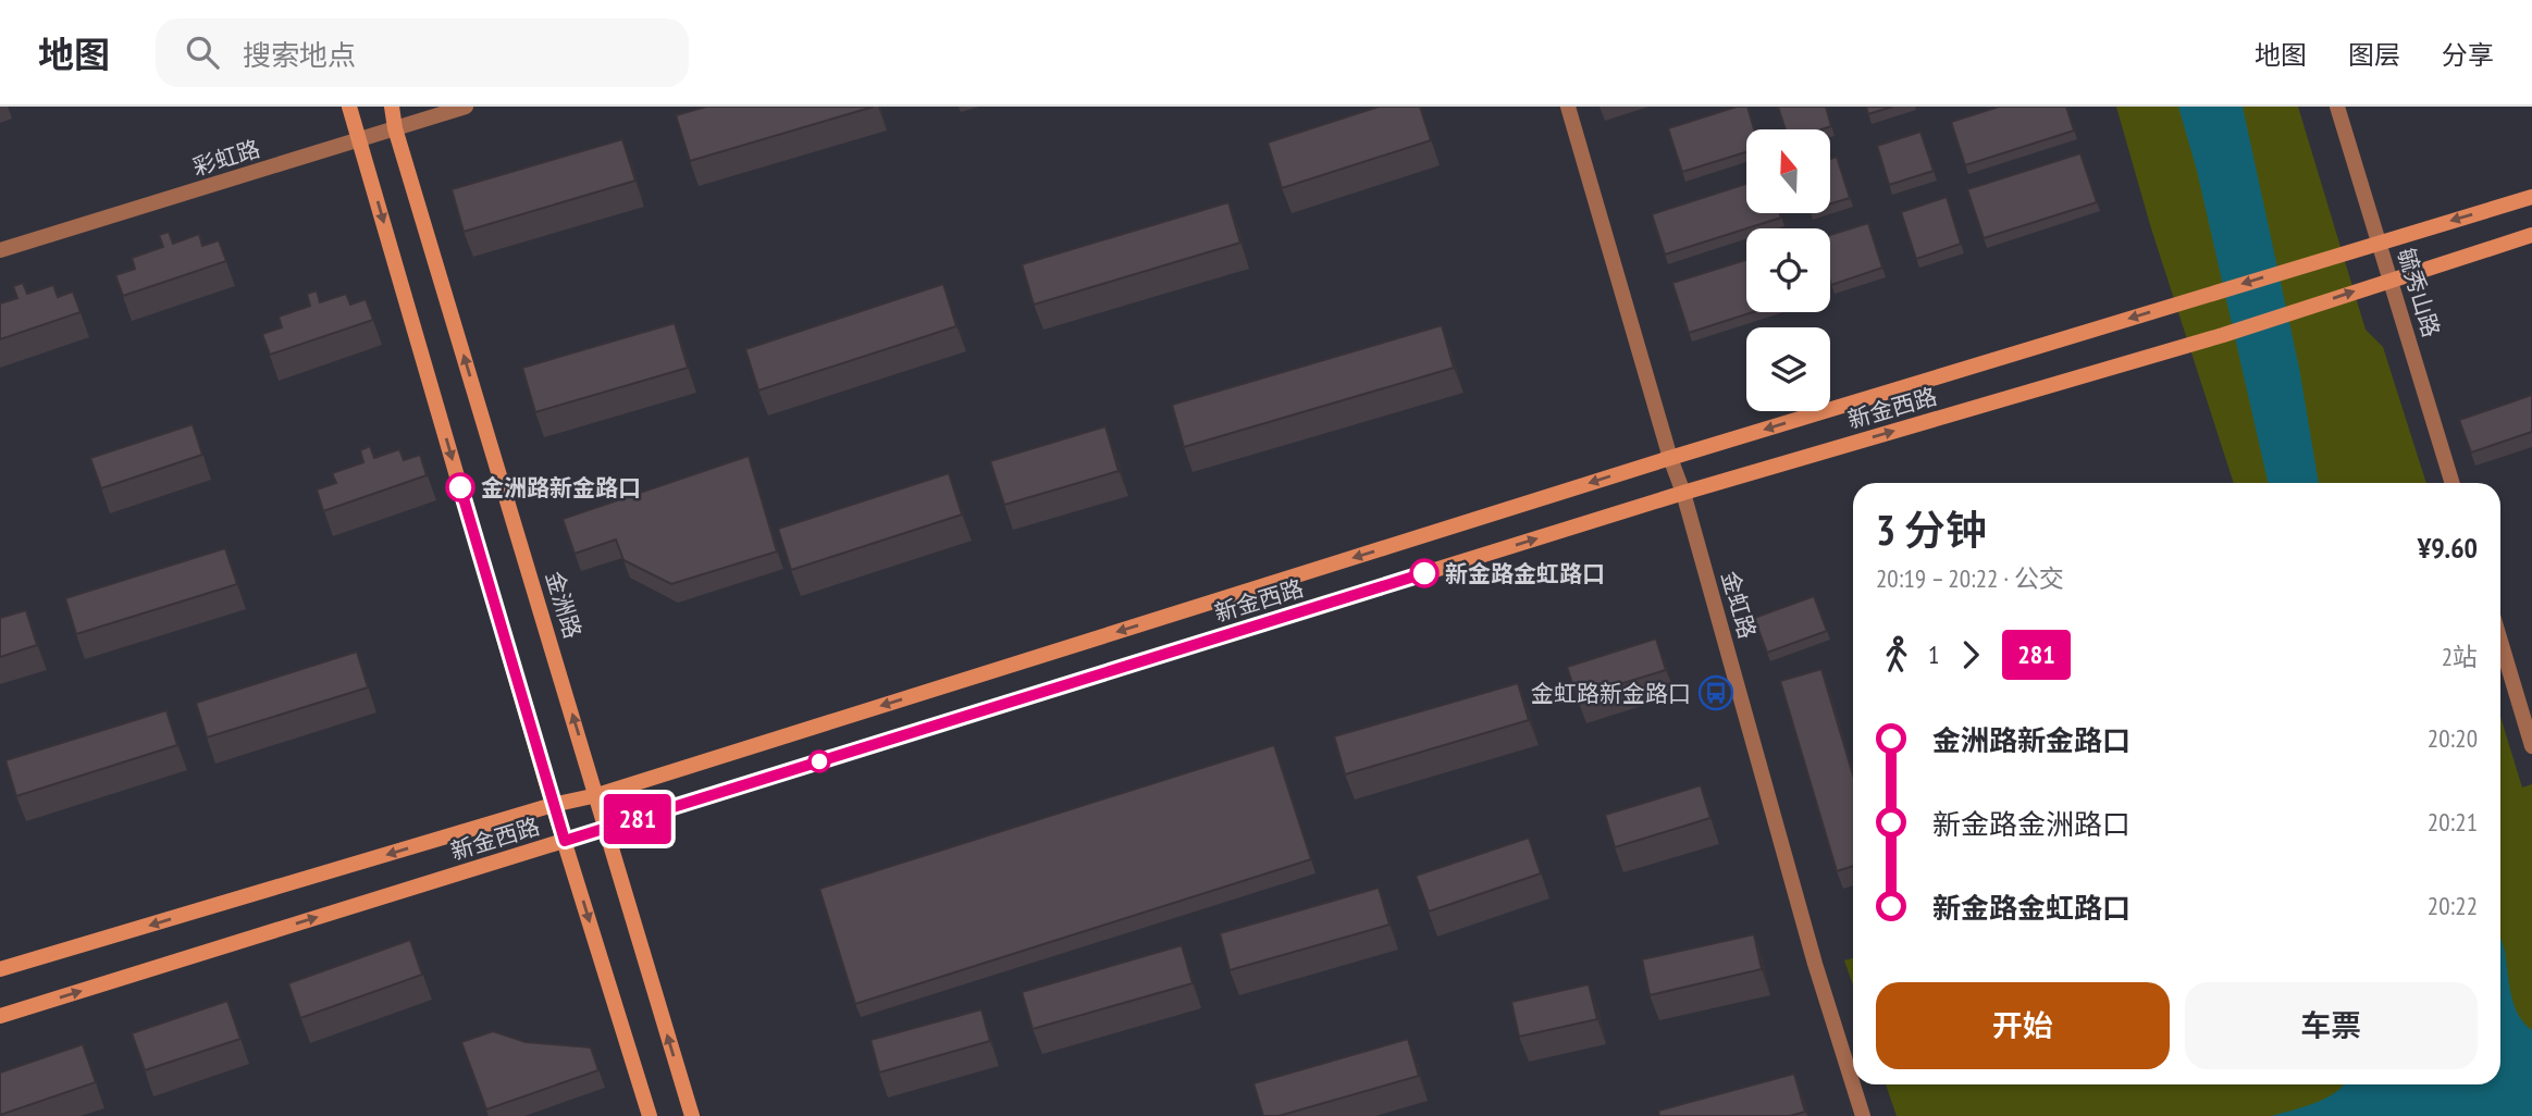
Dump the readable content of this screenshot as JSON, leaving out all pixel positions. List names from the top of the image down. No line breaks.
{"streets":{"main road":["新金西路","金洲路"],"street":["彩虹路","毓秀山路","金虹路"]},"crossings":[["彩虹路","金洲路"],["毓秀山路","新金西路"],["新金西路","金洲路"],["新金西路","金虹路"]],"places":{"other":["金洲路新金路口","新金路金虹路口"],"bus stop":["金虹路新金路口"]},"lines":["bus line 281"],"north":"top","page":{"header":"地图","search":"搜索地点","nav":["地图","图层","分享"],"on_map":"281","heading":["3 分钟","20:19 – 20:22 · 公交","¥9.60"],"legs":["1","281","2站"],"list":[{"name":"金洲路新金路口","value":"20:20"},{"name":"新金路金洲路口","value":"20:21"},{"name":"新金路金虹路口","value":"20:22"}],"buttons":["开始","车票"]}}
